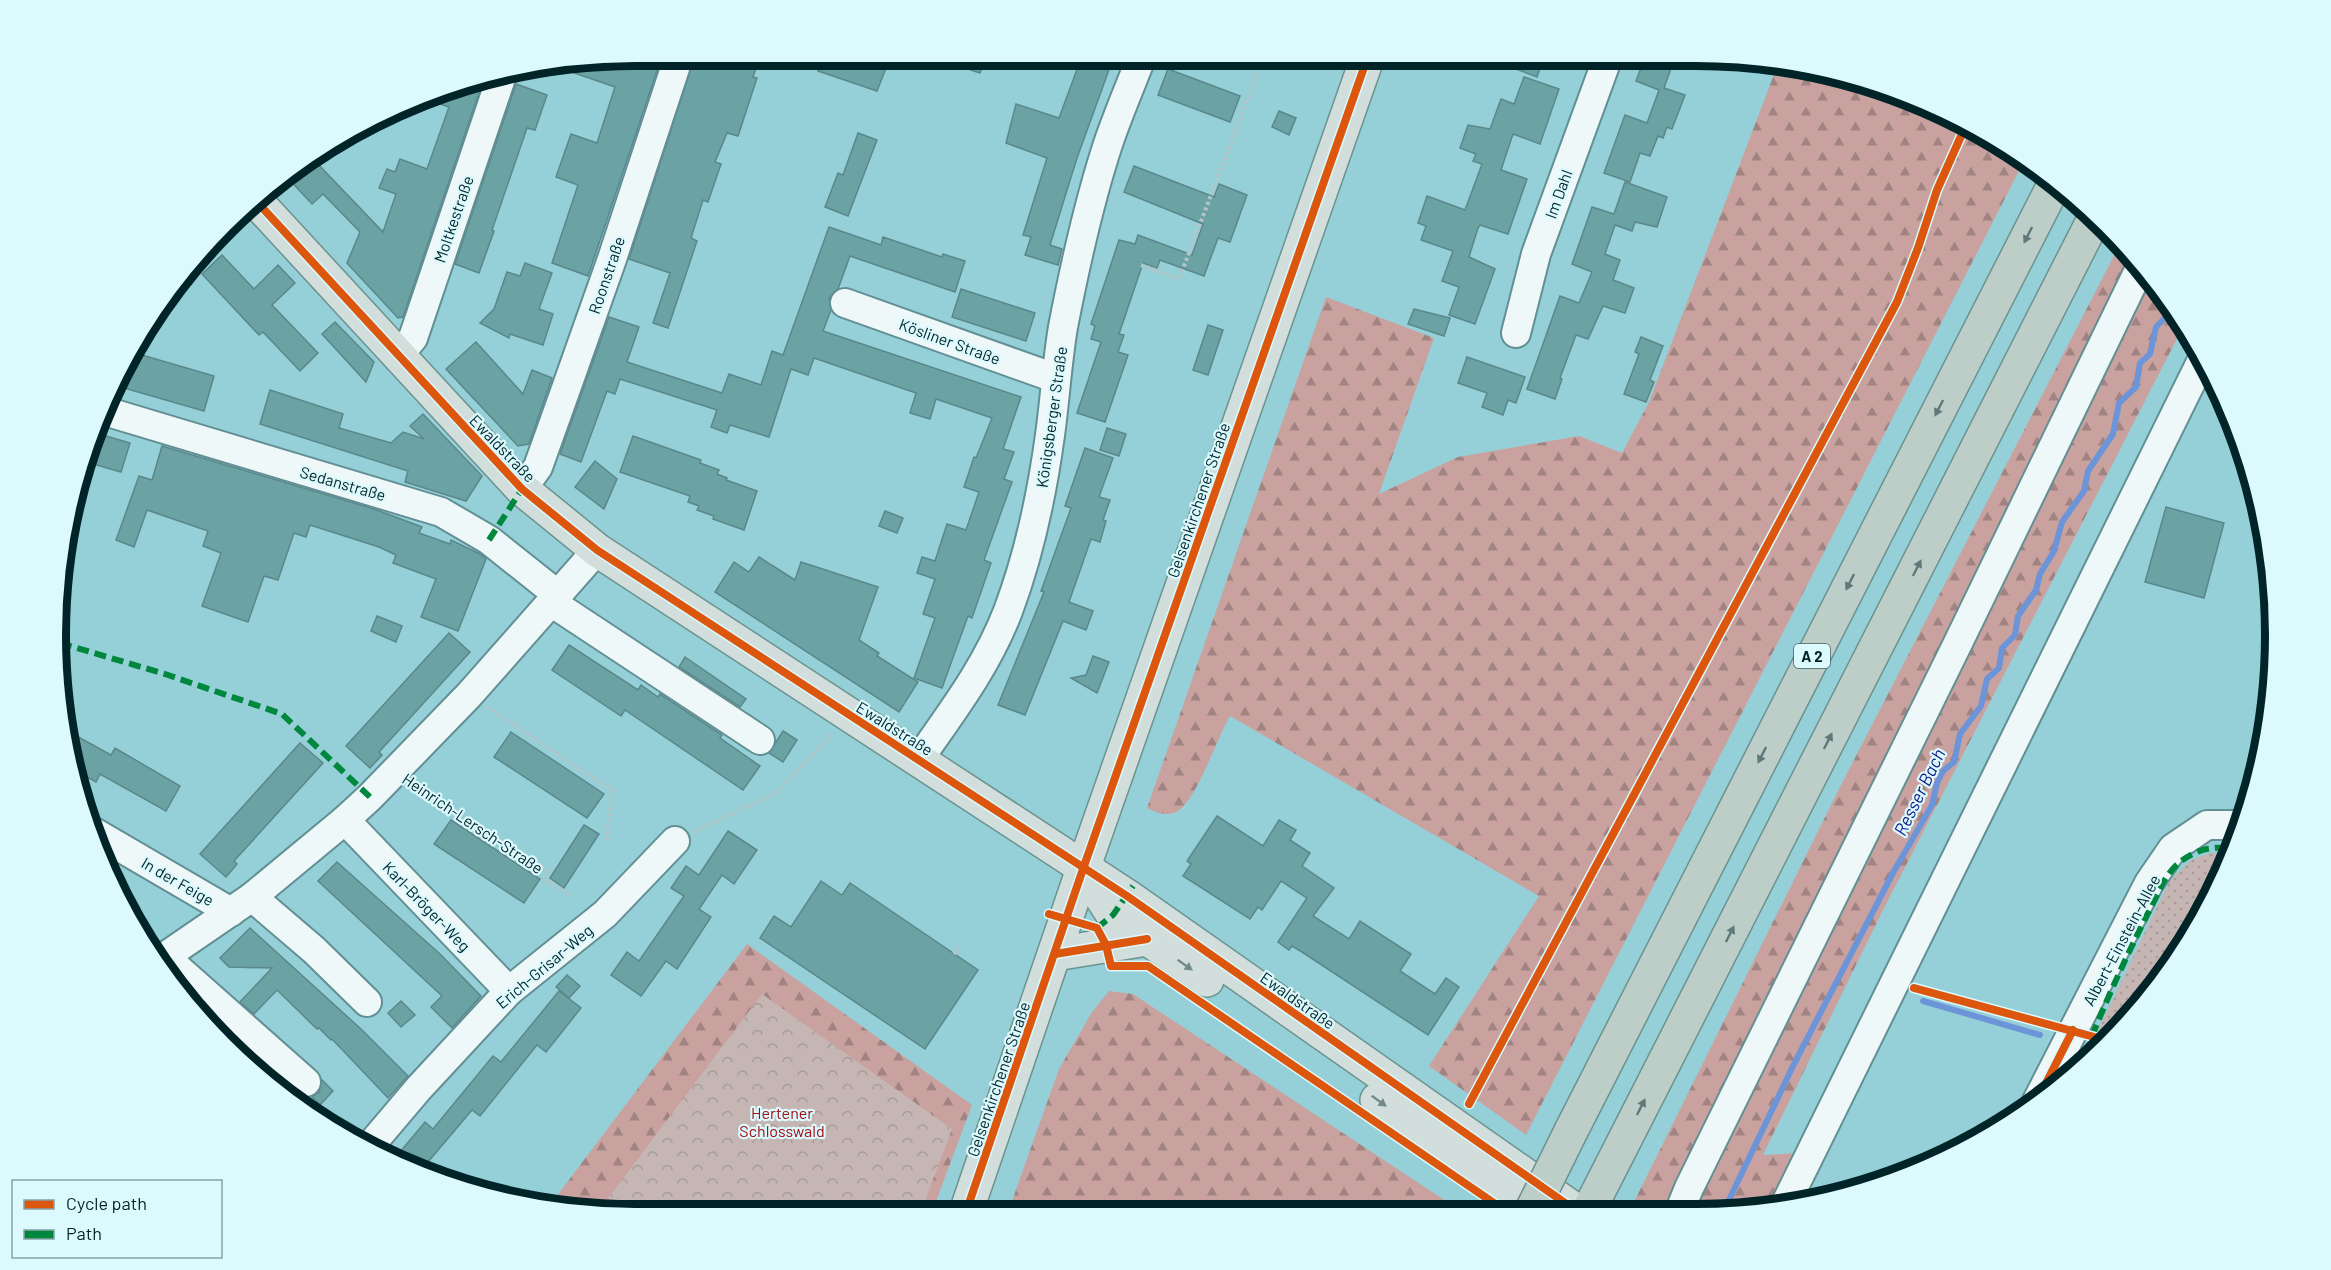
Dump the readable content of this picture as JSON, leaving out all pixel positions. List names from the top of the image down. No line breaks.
{"streets":{"highway":["A 2"],"main road":["Ewaldstraße","Gelsenkirchener Straße"],"street":["Im Dahl","Moltkestraße","Roonstraße","Kösliner Straße","Königsberger Straße","Sedanstraße","Heinrich-Lersch-Straße","In der Feige","Karl-Bröger-Weg","Albert-Einstein-Allee","Erich-Grisar-Weg"]},"crossings":[["Moltkestraße","Ewaldstraße"],["Roonstraße","Ewaldstraße"],["Kösliner Straße","Königsberger Straße"],["Königsberger Straße","Ewaldstraße"],["Ewaldstraße","Gelsenkirchener Straße"],["Ewaldstraße","Heinrich-Lersch-Straße"],["Sedanstraße","Heinrich-Lersch-Straße"],["Heinrich-Lersch-Straße","In der Feige"],["Heinrich-Lersch-Straße","Karl-Bröger-Weg"],["Karl-Bröger-Weg","Erich-Grisar-Weg"]],"water":["Resser Bach"],"parks":["Hertener Schlosswald"],"legend":["Cycle path","Path"]}
